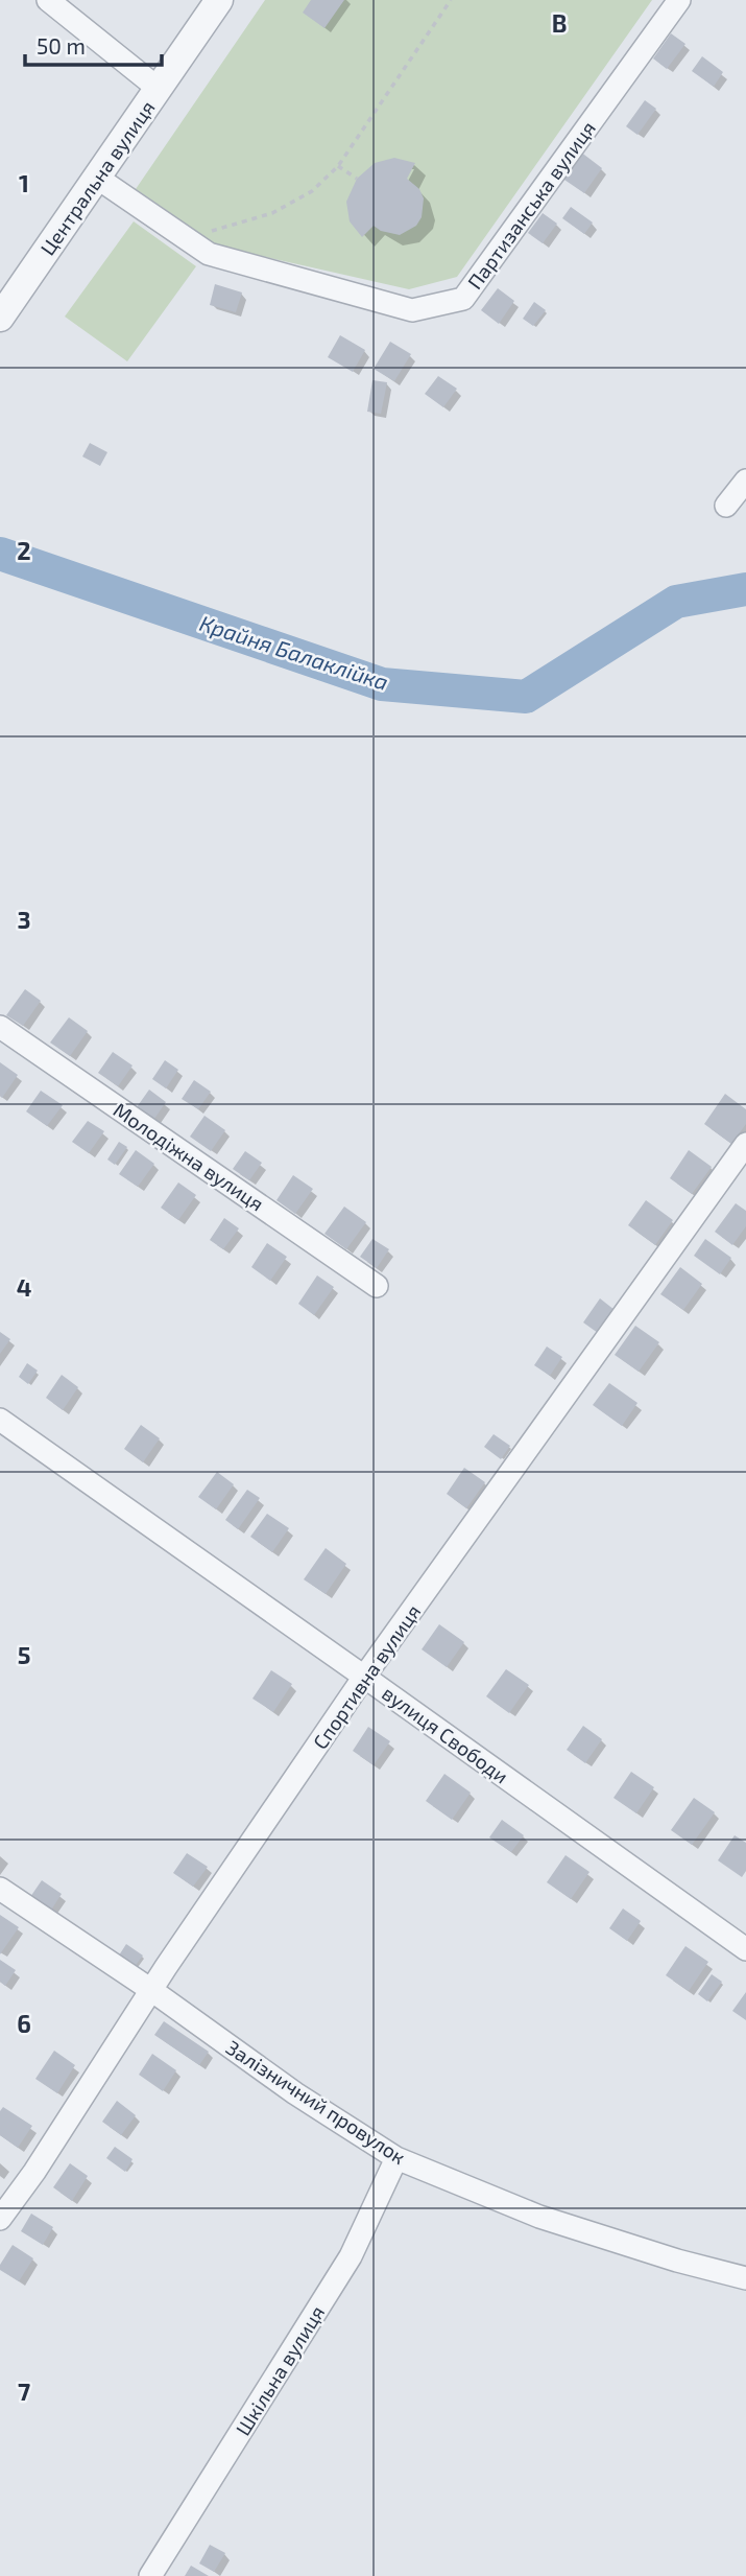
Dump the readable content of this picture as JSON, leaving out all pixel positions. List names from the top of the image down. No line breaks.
{"streets":{"street":["Центральна вулиця","Партизанська вулиця","Молодіжна вулиця","Спортивна вулиця","вулиця Свободи","Залізничний провулок","Шкільна вулиця"]},"crossings":[["Центральна вулиця","Партизанська вулиця"],["Спортивна вулиця","вулиця Свободи"],["Спортивна вулиця","Залізничний провулок"],["Залізничний провулок","Шкільна вулиця"]],"water":["Крайня Балаклійка"],"scale_bar":"50 m","grid":{"columns":["B"],"rows":["1","2","3","4","5","6","7"]}}
